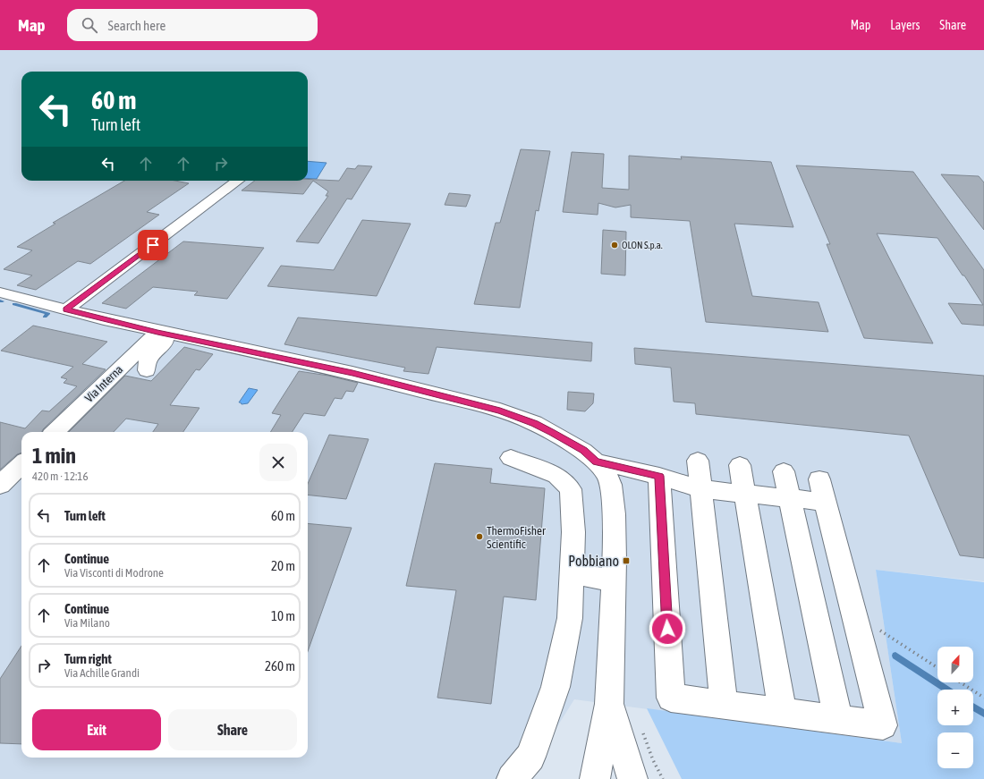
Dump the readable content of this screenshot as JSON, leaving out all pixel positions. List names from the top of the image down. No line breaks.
{"streets":{"street":["Via Interna"]},"places":{"other":["OLON S.p.a.","ThermoFisher Scientific"],"transit":["Pobbiano"]},"north":"top","page":{"header":"Map","search":"Search here","nav":["Map","Layers","Share"],"turn":["60 m","Turn left"],"heading":["1 min","420 m · 12:16"],"list":[{"name":"Turn left","value":"60 m"},{"name":"Continue","note":"Via Visconti di Modrone","value":"20 m"},{"name":"Continue","note":"Via Milano","value":"10 m"},{"name":"Turn right","note":"Via Achille Grandi","value":"260 m"}],"map_buttons":["+","−"],"buttons":["Exit","Share"]}}
